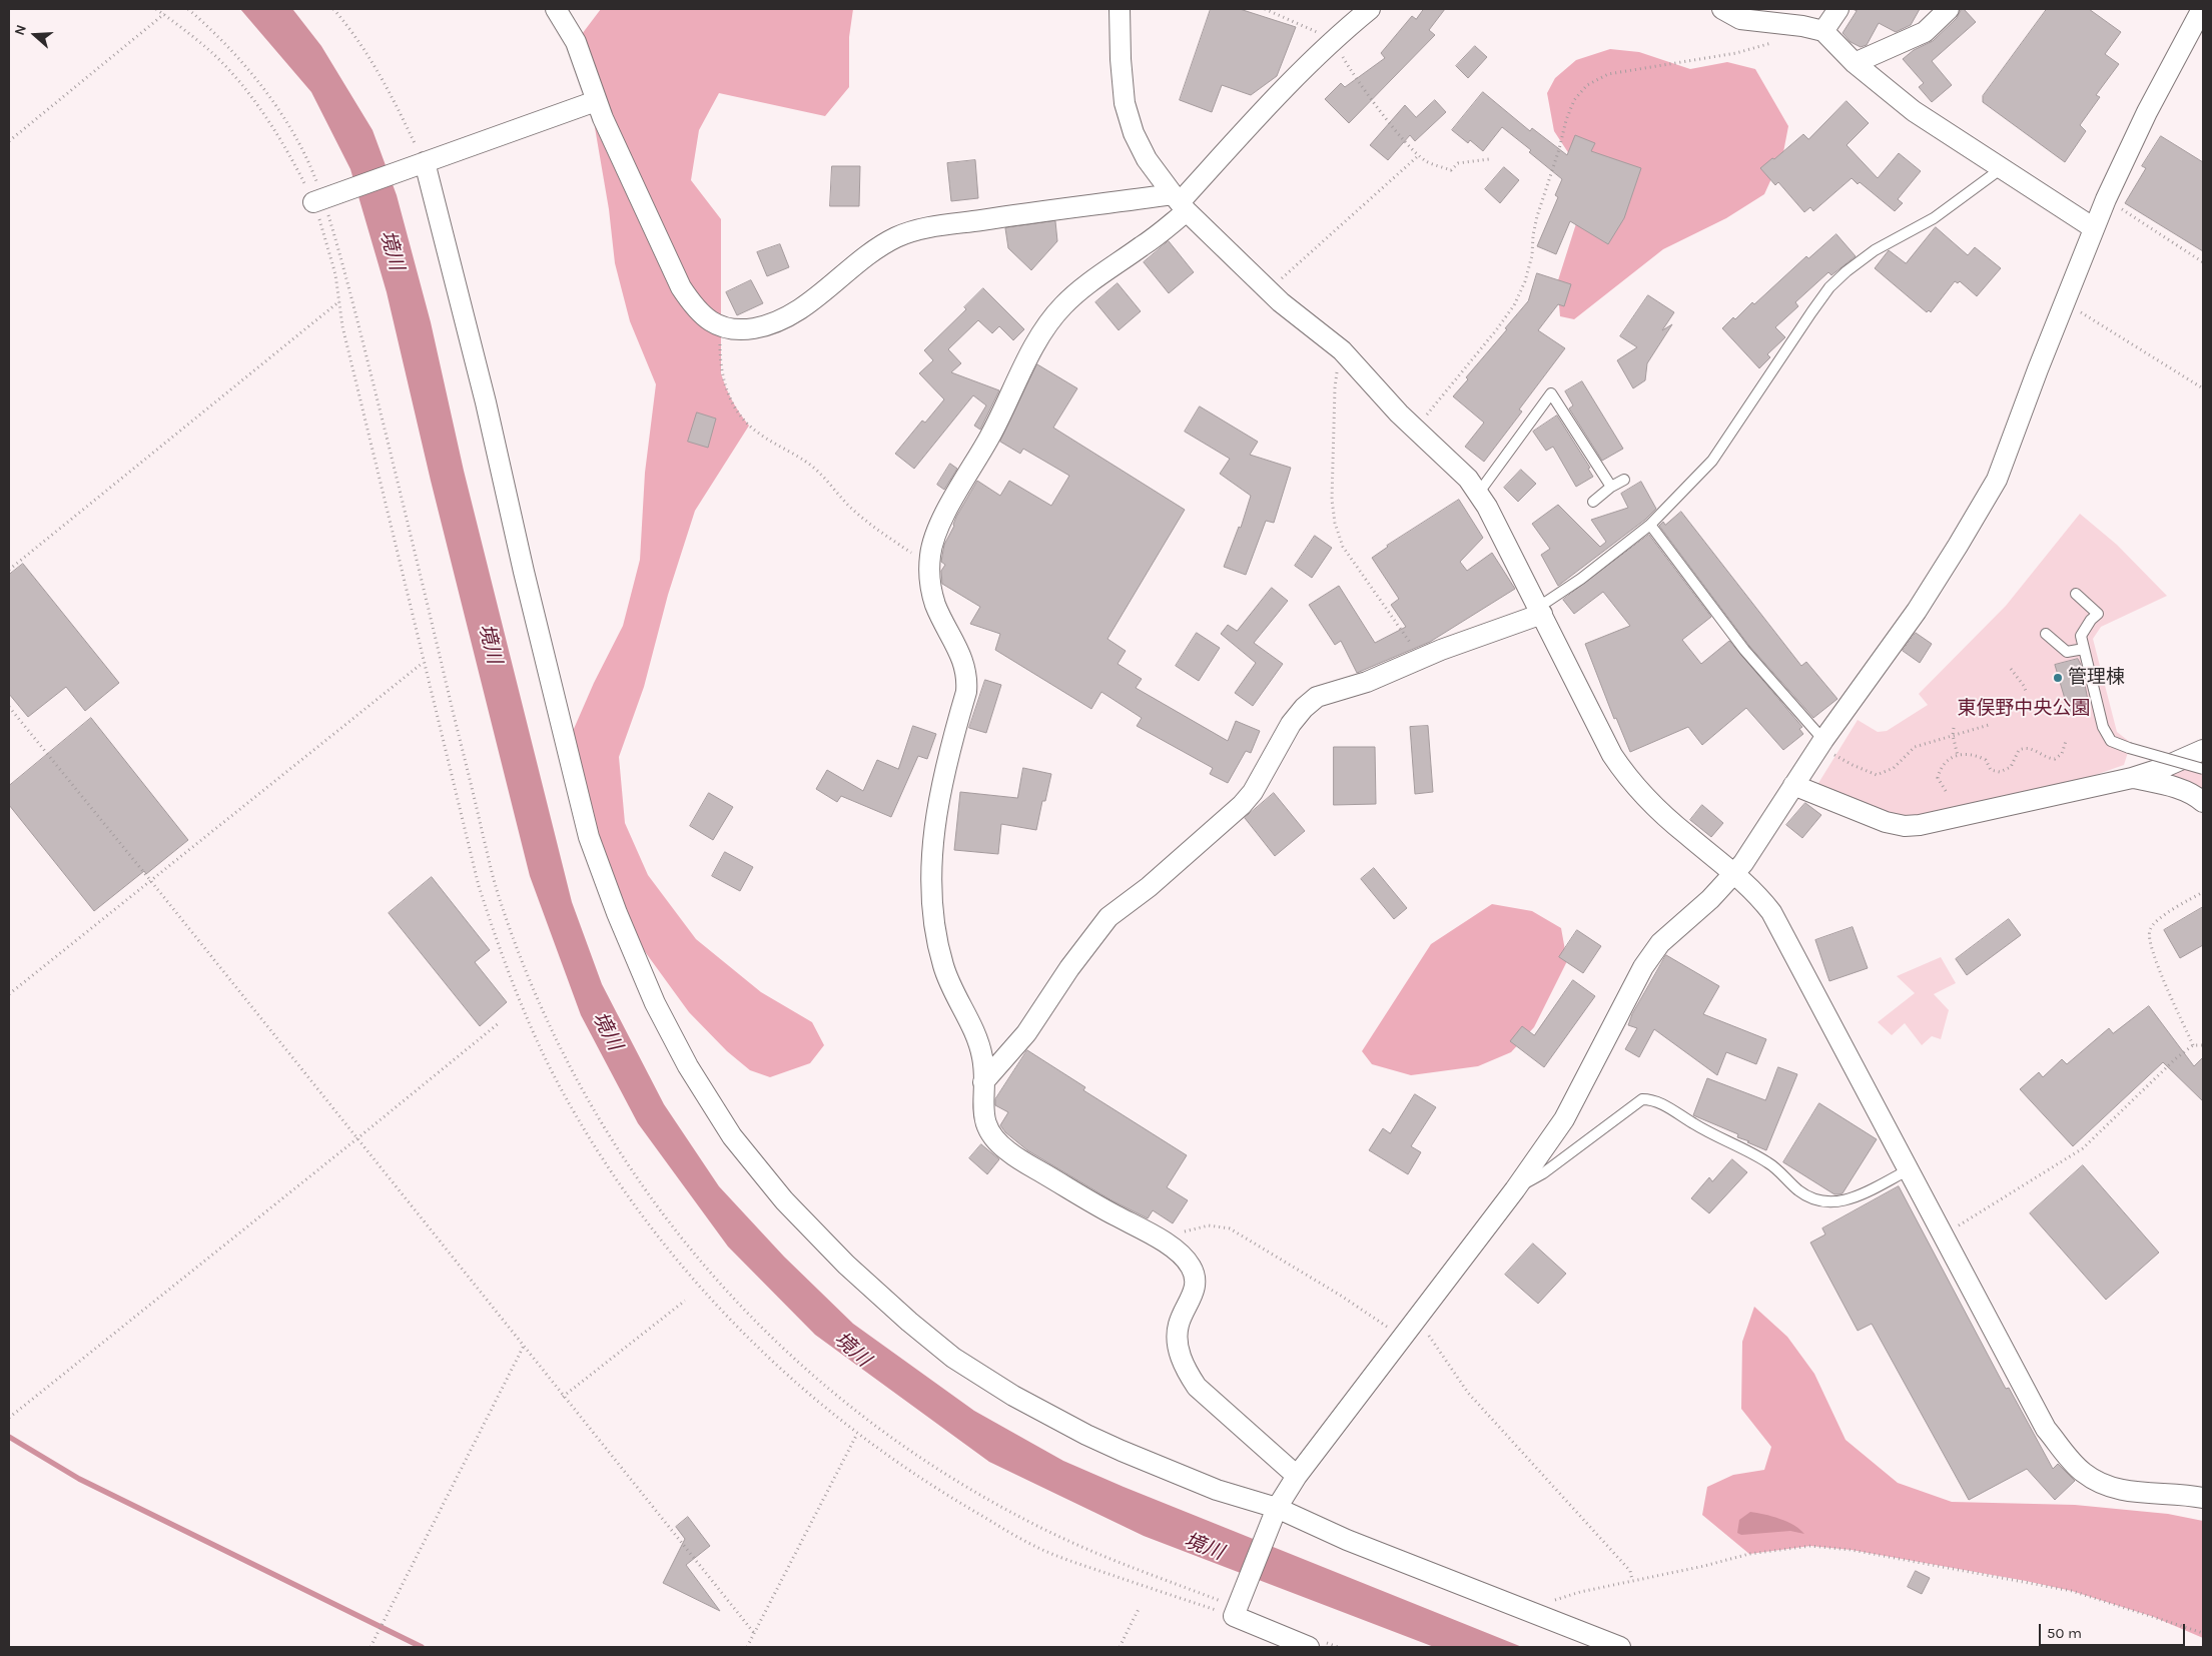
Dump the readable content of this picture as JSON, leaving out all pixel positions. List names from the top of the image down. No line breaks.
{"water":["境川"],"parks":["東俣野中央公園"],"places":["管理棟"],"scale_bar":"50 m","north":"left"}
